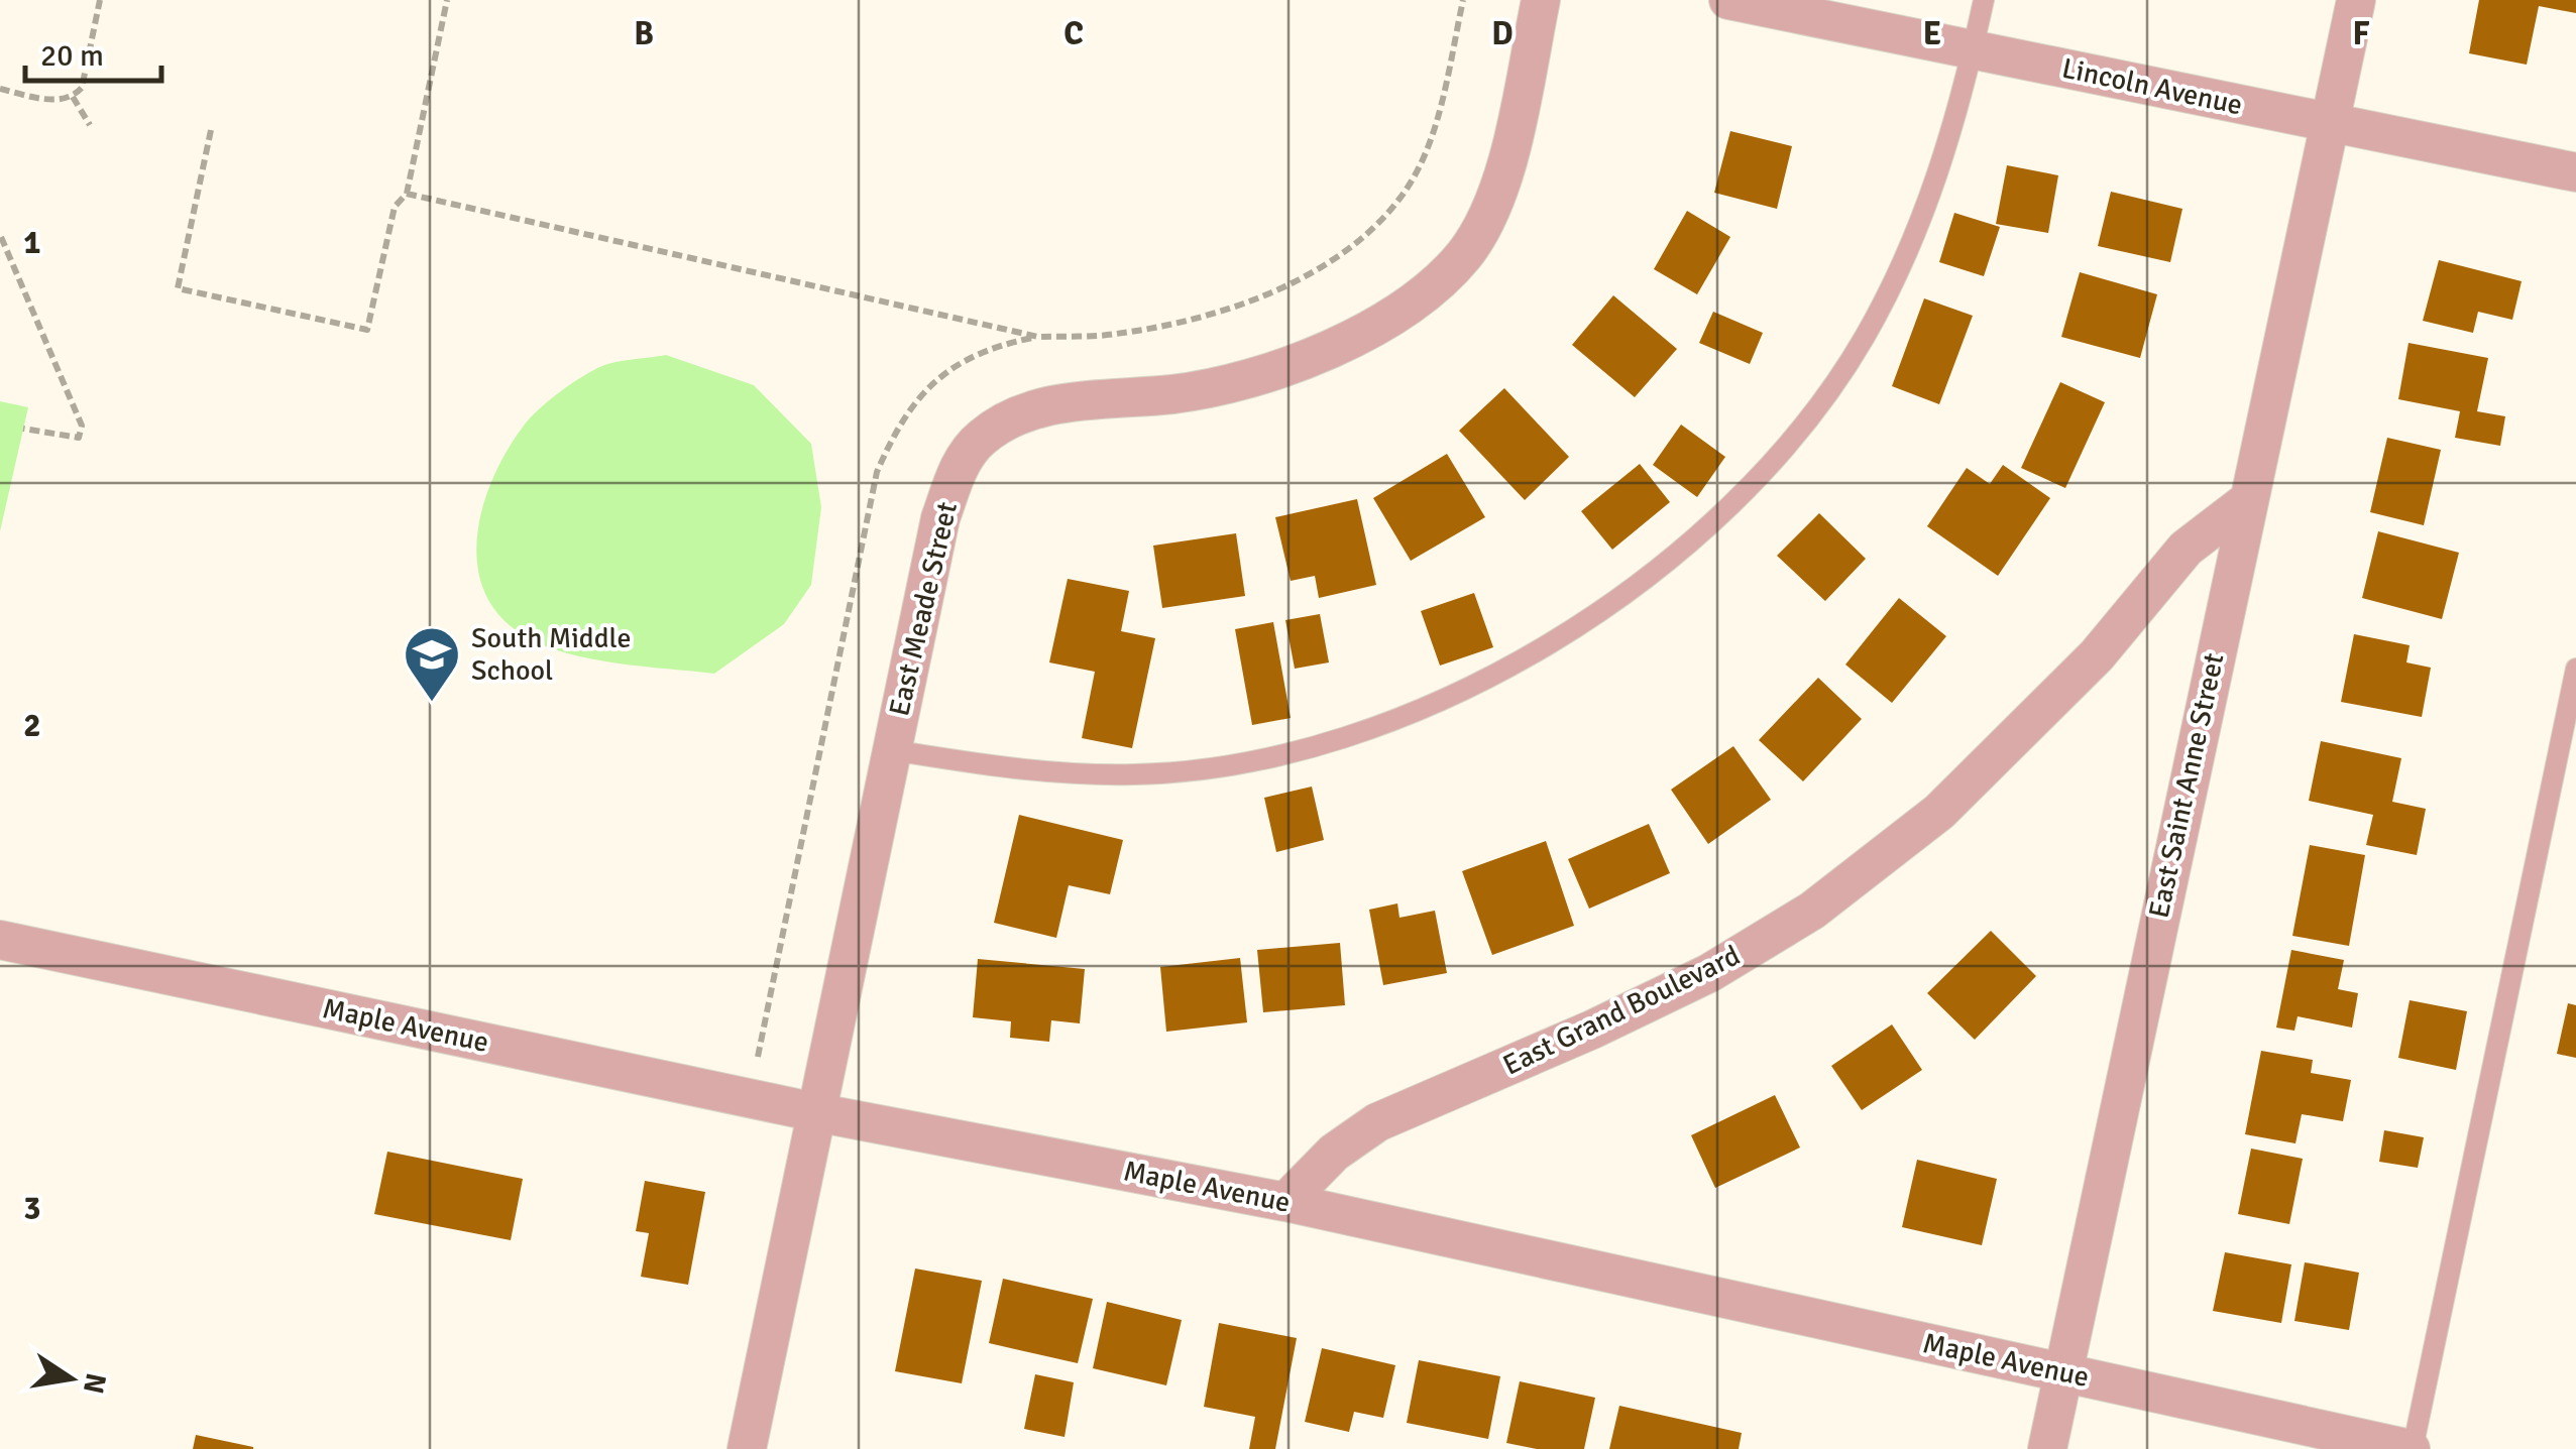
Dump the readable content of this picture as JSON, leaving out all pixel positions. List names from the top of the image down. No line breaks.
{"streets":{"street":["Lincoln Avenue","East Meade Street","East Saint Anne Street","East Grand Boulevard","Maple Avenue"]},"crossings":[["Lincoln Avenue","East Saint Anne Street"],["East Meade Street","Maple Avenue"],["East Saint Anne Street","East Grand Boulevard"],["East Saint Anne Street","Maple Avenue"],["East Grand Boulevard","Maple Avenue"]],"places":{"school or university":["South Middle School"]},"scale_bar":"20 m","north":"right","grid":{"columns":["B","C","D","E","F"],"rows":["1","2","3"]}}
